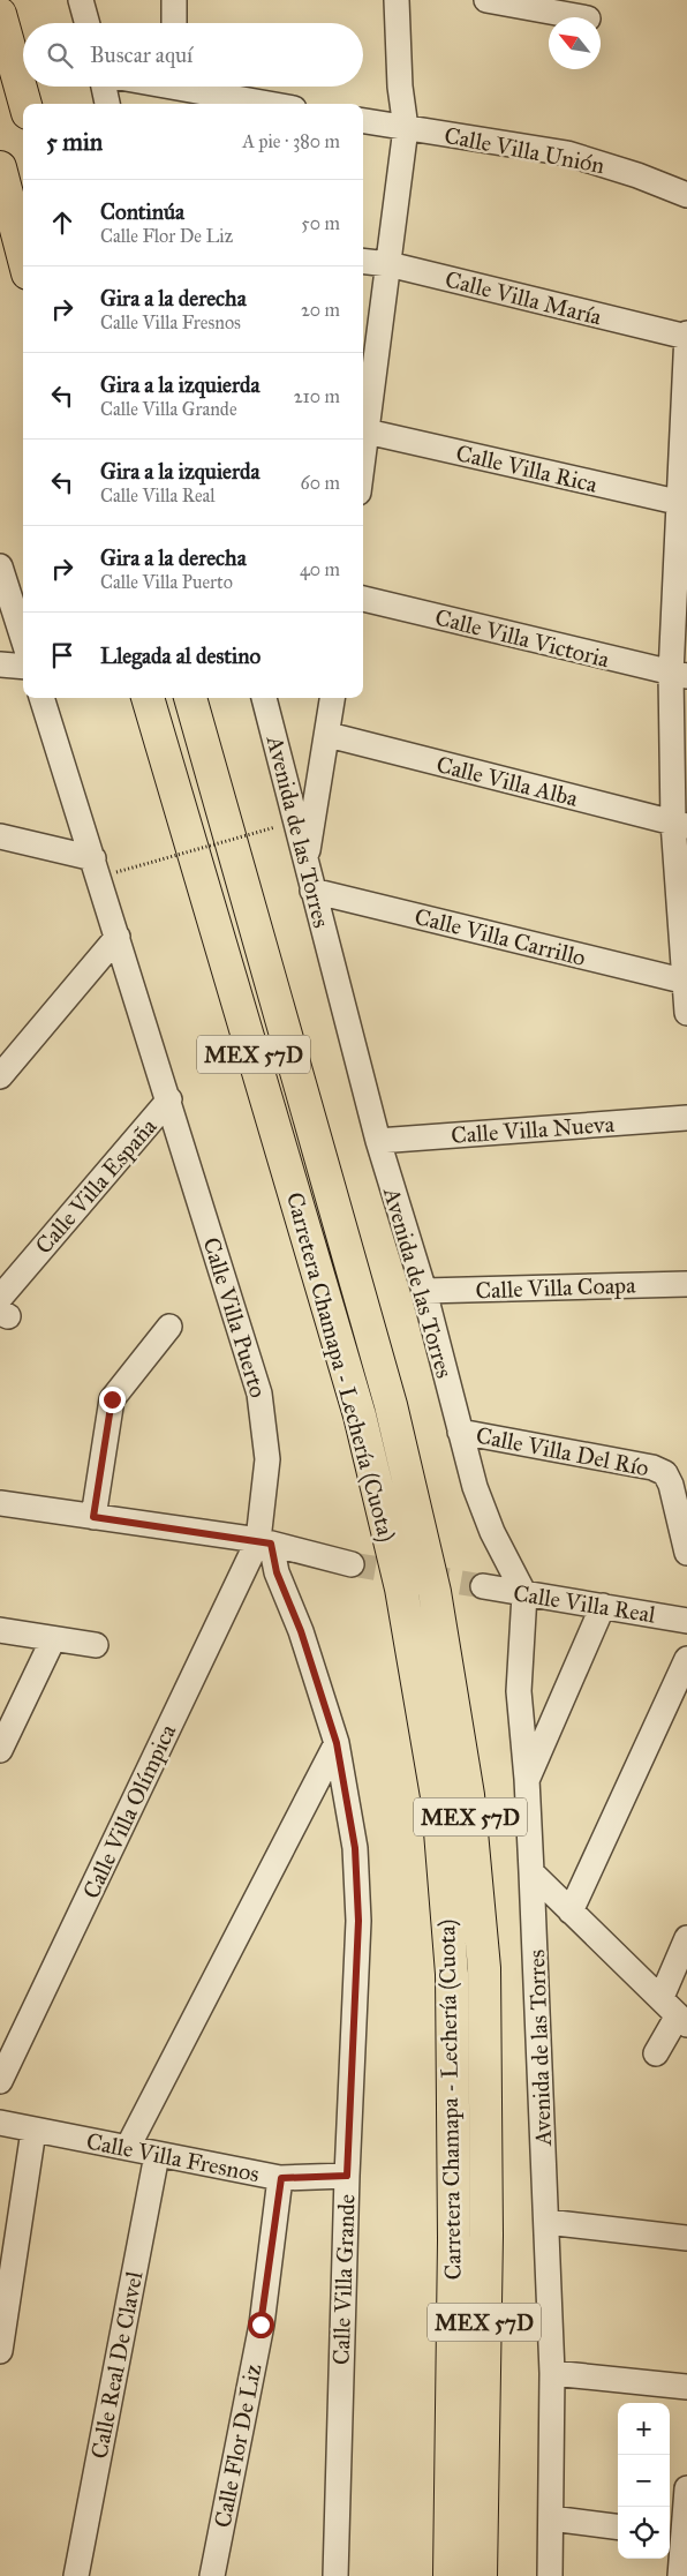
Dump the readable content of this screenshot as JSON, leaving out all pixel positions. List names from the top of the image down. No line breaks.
{"streets":{"highway":["MEX 57D","Carretera Chamapa - Lechería (Cuota)"],"street":["Calle Villa Unión","Calle Villa María","Calle Villa Rica","Calle Villa Victoria","Calle Villa Alba","Avenida de las Torres","Calle Villa Carrillo","Calle Villa Nueva","Calle Villa España","Calle Villa Coapa","Calle Villa Puerto","Calle Villa Del Río","Calle Villa Real","Calle Villa Olímpica","Calle Villa Fresnos","Calle Villa Grande","Calle Real De Clavel","Calle Flor De Liz"]},"crossings":[["Avenida de las Torres","Calle Villa Carrillo"],["Avenida de las Torres","Calle Villa Nueva"],["Avenida de las Torres","Calle Villa Coapa"],["Avenida de las Torres","Calle Villa Del Río"],["Avenida de las Torres","Calle Villa Real"],["Calle Villa España","Calle Villa Puerto"],["Calle Villa Puerto","Calle Villa Olímpica"],["Calle Villa Puerto","Calle Villa Grande"],["Calle Villa Olímpica","Calle Villa Grande"],["Calle Villa Fresnos","Calle Villa Grande"],["Calle Villa Fresnos","Calle Real De Clavel"],["Calle Villa Fresnos","Calle Flor De Liz"]],"north":"top left","page":{"search":"Buscar aquí","heading":["5 min","A pie · 380 m"],"list":[["Continúa","Calle Flor De Liz","50 m"],["Gira a la derecha","Calle Villa Fresnos","20 m"],["Gira a la izquierda","Calle Villa Grande","210 m"],["Gira a la izquierda","Calle Villa Real","60 m"],["Gira a la derecha","Calle Villa Puerto","40 m"],"Llegada al destino"],"map_buttons":["+","−"]}}
